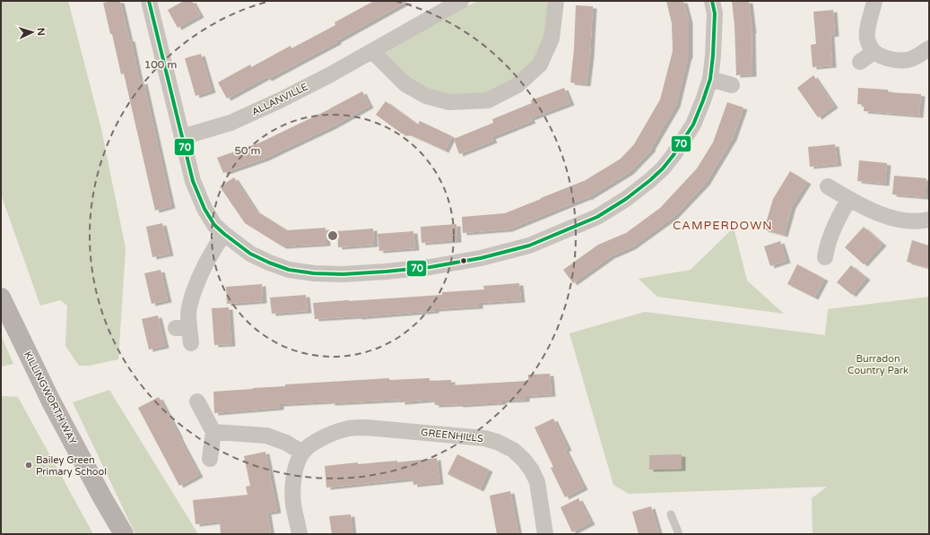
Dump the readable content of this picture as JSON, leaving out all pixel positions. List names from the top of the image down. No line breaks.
{"streets":{"main road":["KILLINGWORTH WAY"],"street":["ALLANVILLE","GREENHILLS"]},"districts":["CAMPERDOWN"],"parks":["Burradon Country Park"],"places":["Bailey Green Primary School"],"lines":["transit line 70"],"north":"right","rings":["100 m","50 m"]}
